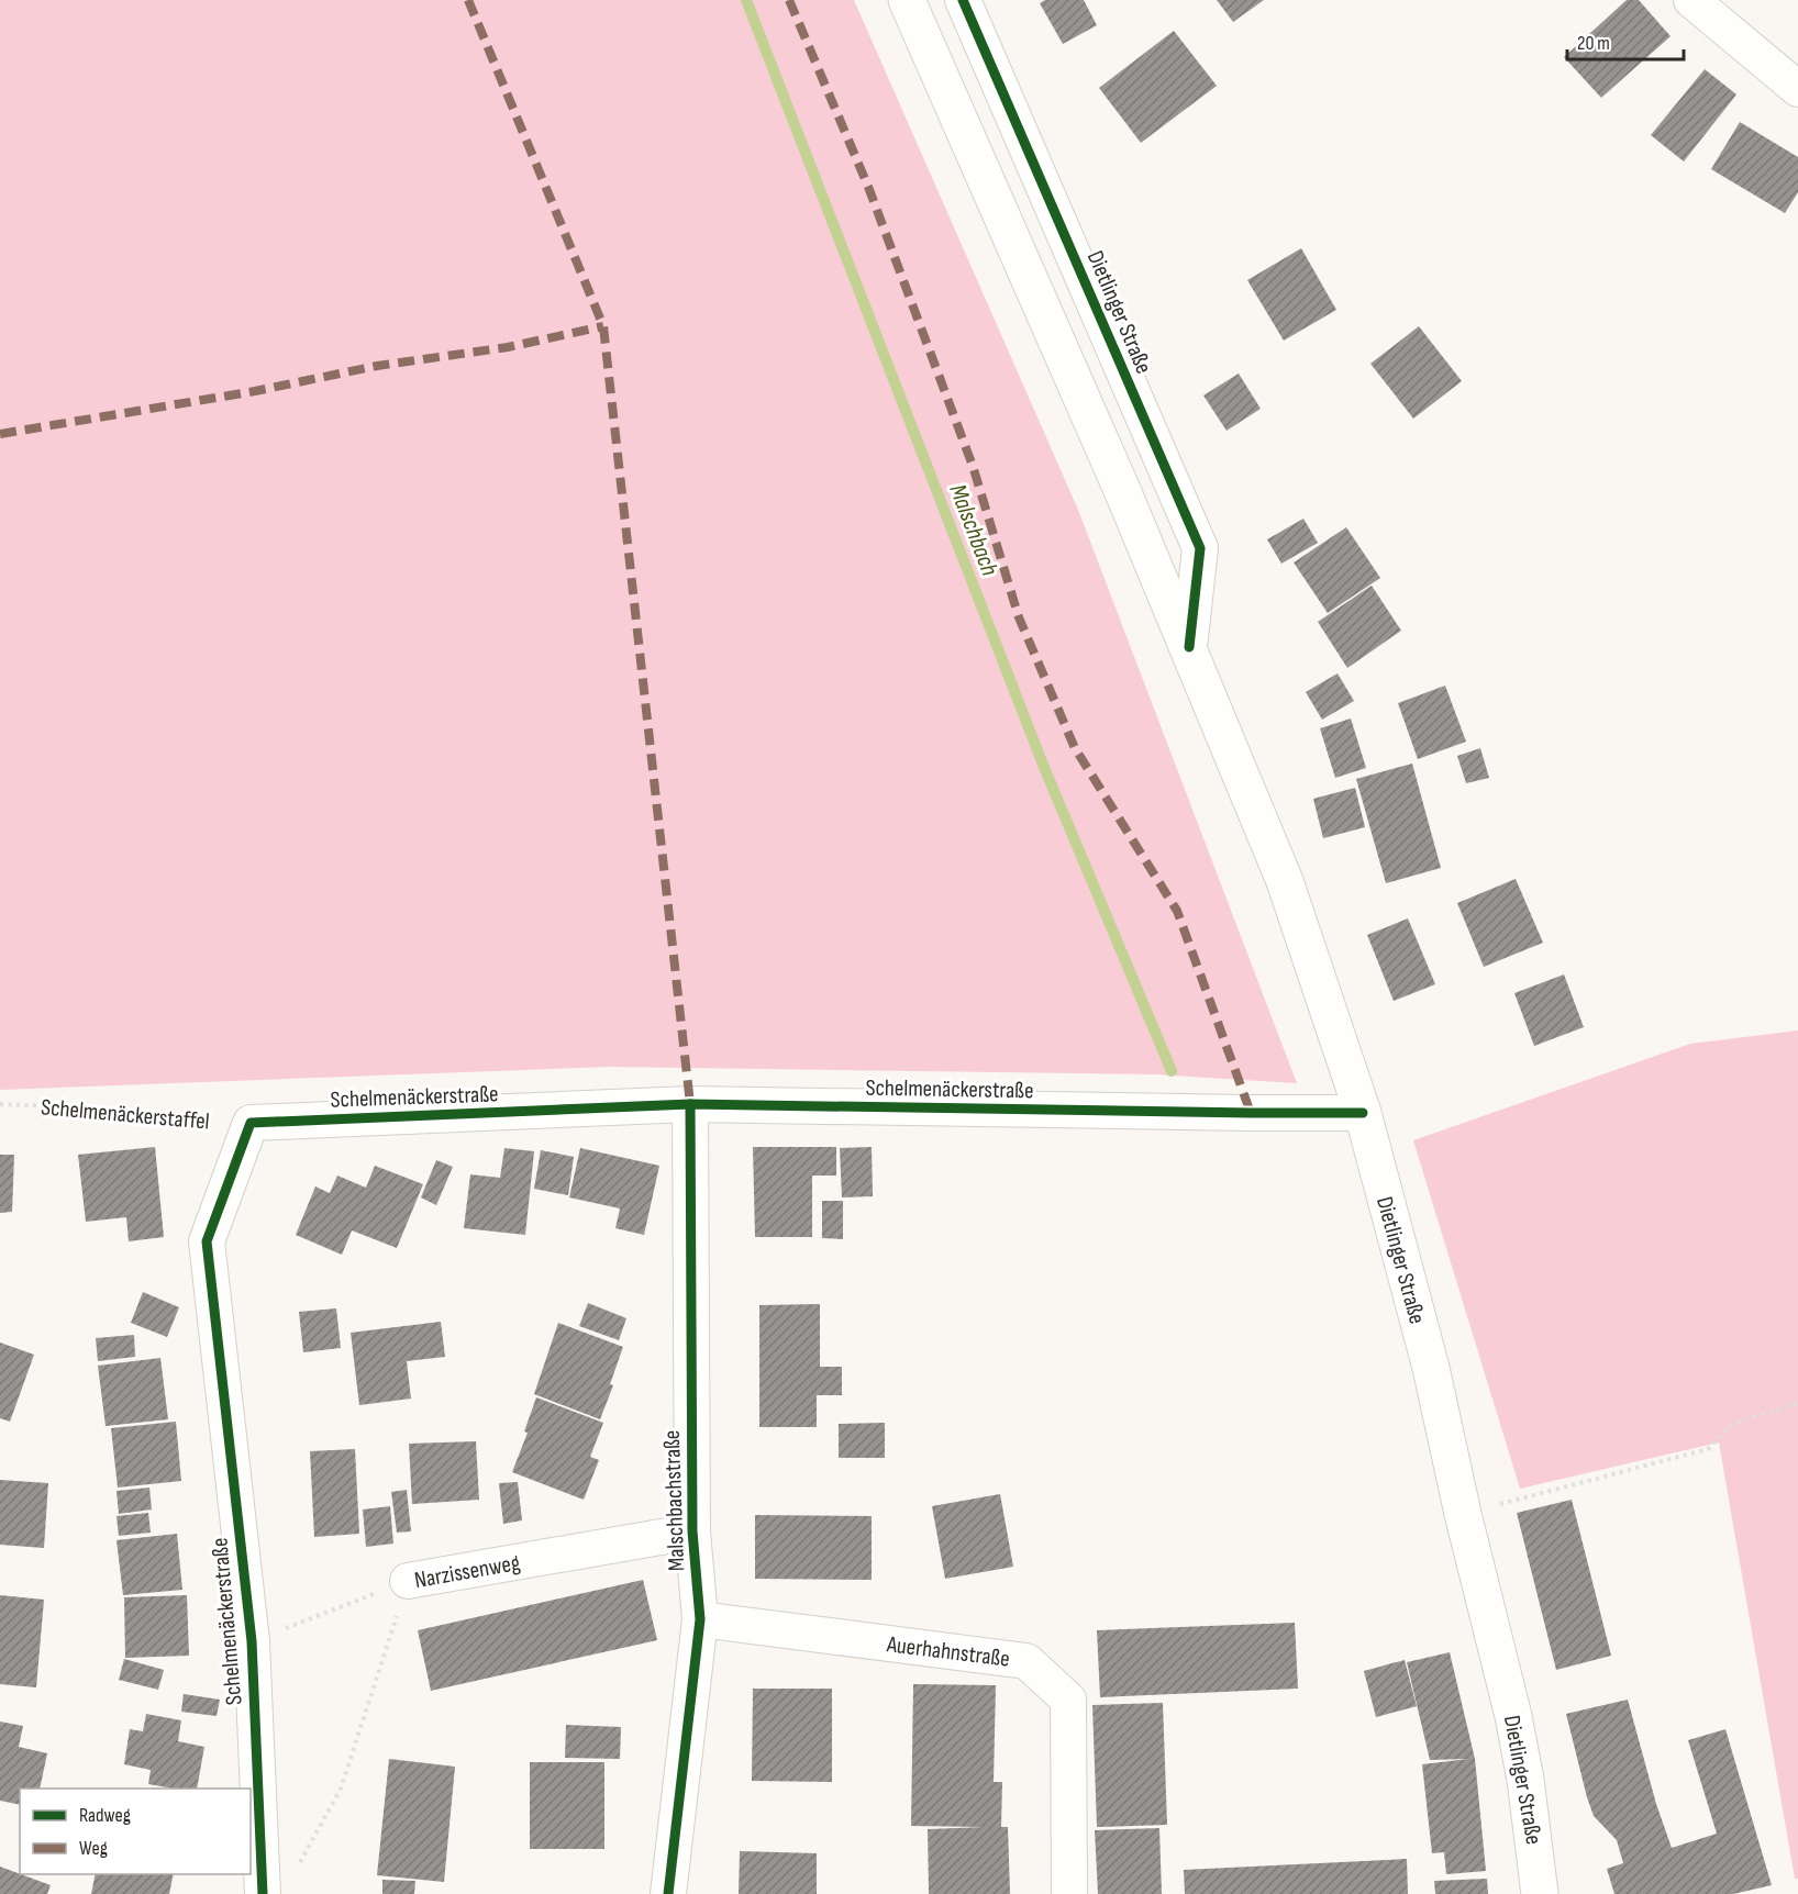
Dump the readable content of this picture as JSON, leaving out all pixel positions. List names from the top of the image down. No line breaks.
{"streets":{"main road":["Dietlinger Straße"],"street":["Schelmenäckerstraße","Malschbachstraße","Narzissenweg","Auerhahnstraße"],"path":["Schelmenäckerstaffel"]},"crossings":[["Dietlinger Straße","Schelmenäckerstraße"],["Schelmenäckerstraße","Schelmenäckerstaffel"],["Schelmenäckerstraße","Malschbachstraße"],["Schelmenäckerstraße","Narzissenweg"],["Malschbachstraße","Narzissenweg"],["Malschbachstraße","Auerhahnstraße"]],"water":["Malschbach"],"legend":["Radweg","Weg"],"scale_bar":"20 m"}
